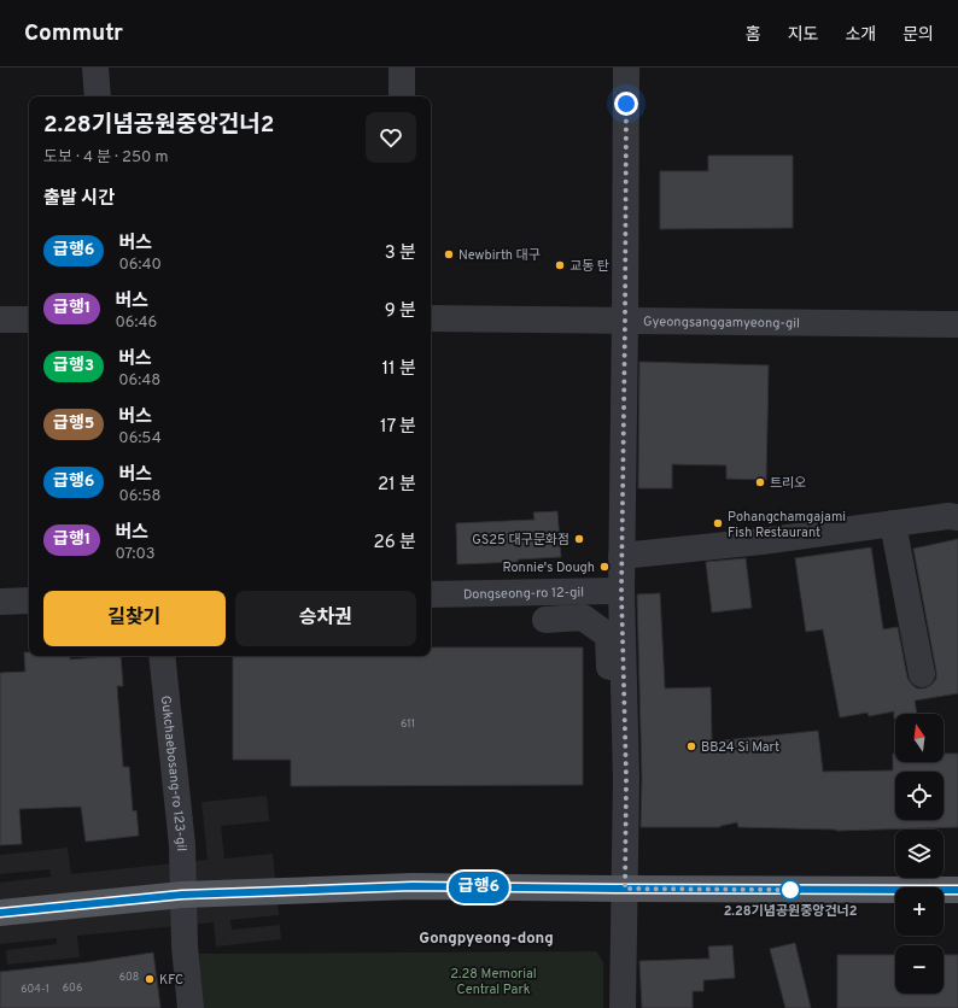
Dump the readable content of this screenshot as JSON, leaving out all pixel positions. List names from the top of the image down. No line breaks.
{"streets":{"street":["Gyeongsanggamyeong-gil","Dongseong-ro 12-gil","Gukchaebosang-ro 123-gil"]},"districts":["Gongpyeong-dong"],"parks":["2.28 Memorial Central Park"],"places":["Newbirth 대구","교동 탄","트리오","Pohangchamgajami Fish Restaurant","GS25 대구문화점","Ronnie's Dough","BB24 Si Mart","2.28기념공원중앙건너2","KFC"],"lines":["bus line 급행6"],"house_numbers":["611","608","606","604-1"],"north":"top","page":{"header":"Commutr","nav":["홈","지도","소개","문의"],"on_map":"급행6","heading":[["2.28기념공원중앙건너2","도보 · 4 분 · 250 m"],"출발 시간"],"list":[{"mark":"급행6","name":"버스","note":"06:40","value":"3 분"},{"mark":"급행1","name":"버스","note":"06:46","value":"9 분"},{"mark":"급행3","name":"버스","note":"06:48","value":"11 분"},{"mark":"급행5","name":"버스","note":"06:54","value":"17 분"},{"mark":"급행6","name":"버스","note":"06:58","value":"21 분"},{"mark":"급행1","name":"버스","note":"07:03","value":"26 분"}],"buttons":["길찾기","승차권"],"map_buttons":["+","−"]}}
